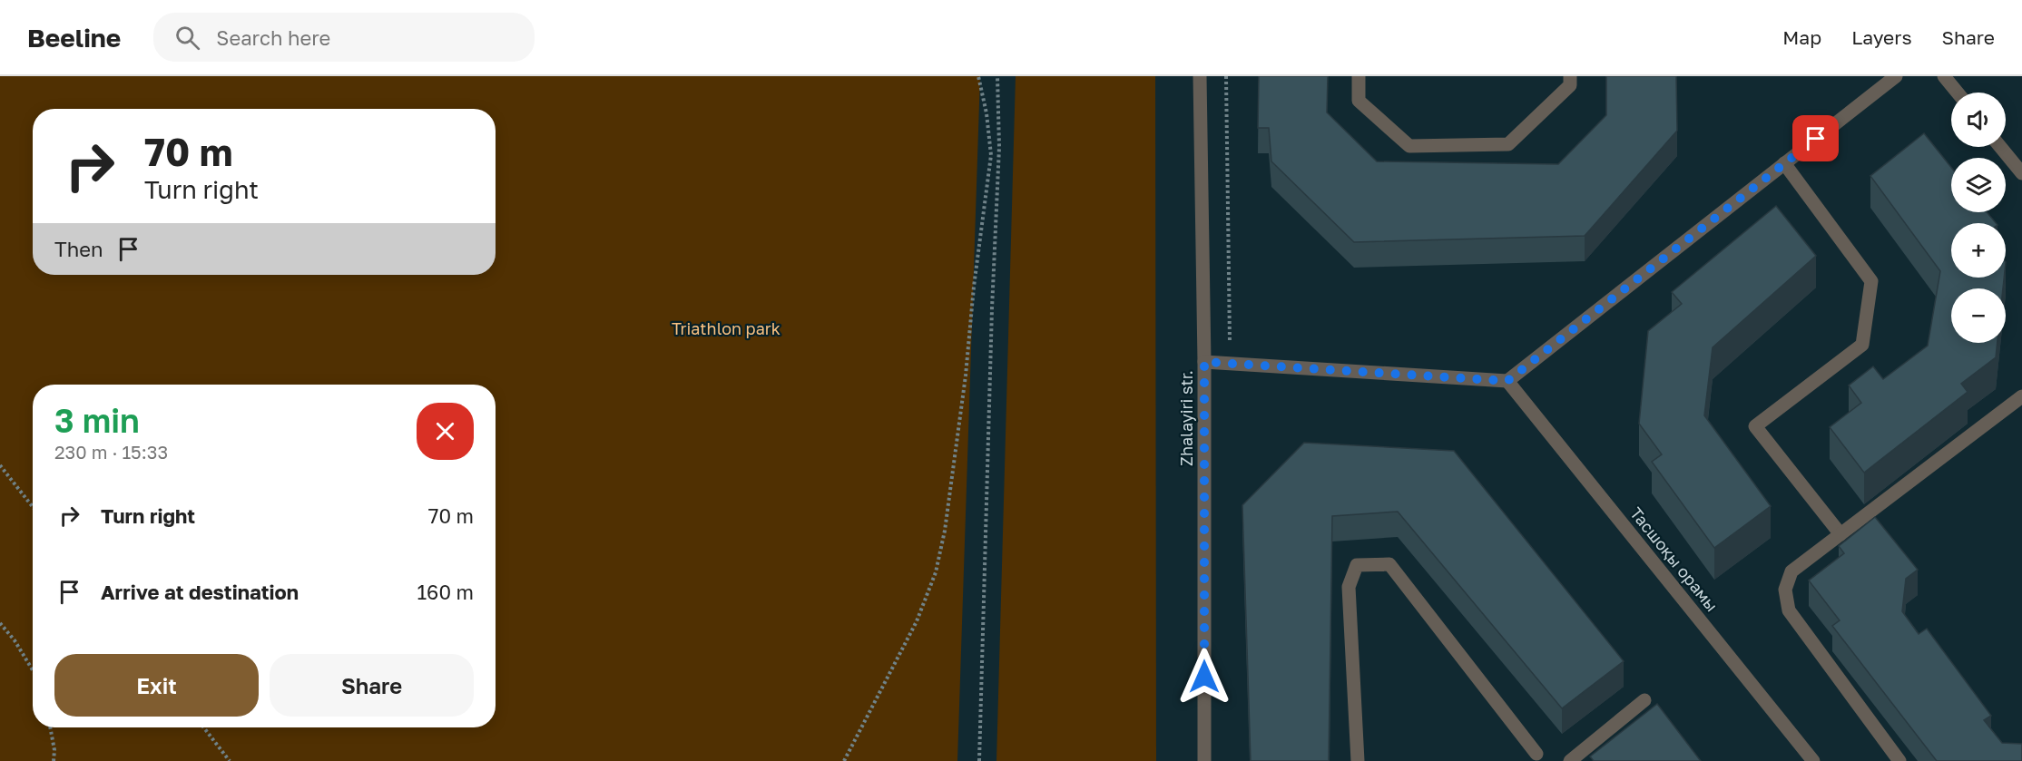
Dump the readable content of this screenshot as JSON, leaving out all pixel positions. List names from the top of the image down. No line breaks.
{"streets":{"street":["Zhalayiri str.","Тасшоқы орамы"]},"parks":["Triathlon park"],"page":{"header":"Beeline","search":"Search here","nav":["Map","Layers","Share"],"map_buttons":["+","−"],"turn":["70 m","Turn right"],"then":"Then","heading":["3 min","230 m · 15:33"],"list":[{"name":"Turn right","value":"70 m"},{"name":"Arrive at destination","value":"160 m"}],"buttons":["Exit","Share"]}}
